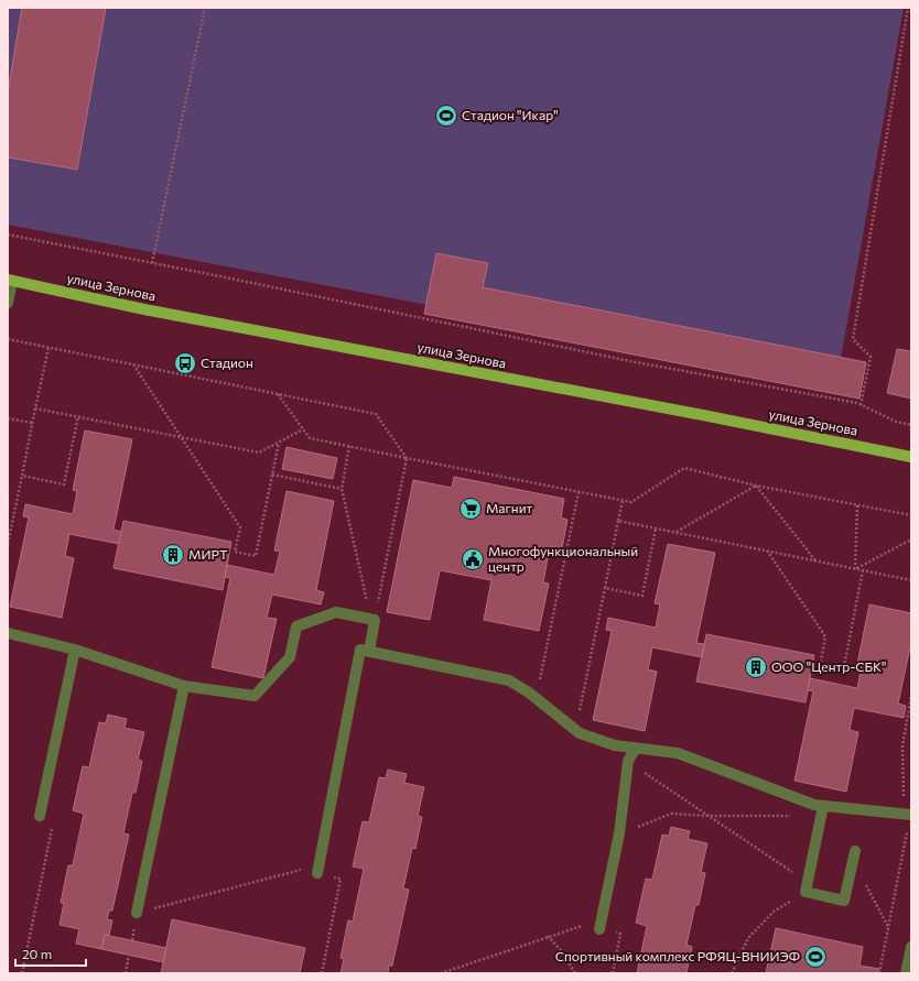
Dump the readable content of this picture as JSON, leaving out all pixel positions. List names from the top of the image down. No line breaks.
{"streets":{"main road":["улица Зернова"]},"places":{"sports":["Стадион \"Икар\"","Спортивный комплекс РФЯЦ-ВНИИЭФ"],"bus stop":["Стадион"],"supermarket":["Магнит"],"building":["МИРТ","ООО \"Центр-СБК\""],"public building":["Многофункциональный центр"]},"scale_bar":"20 m"}
